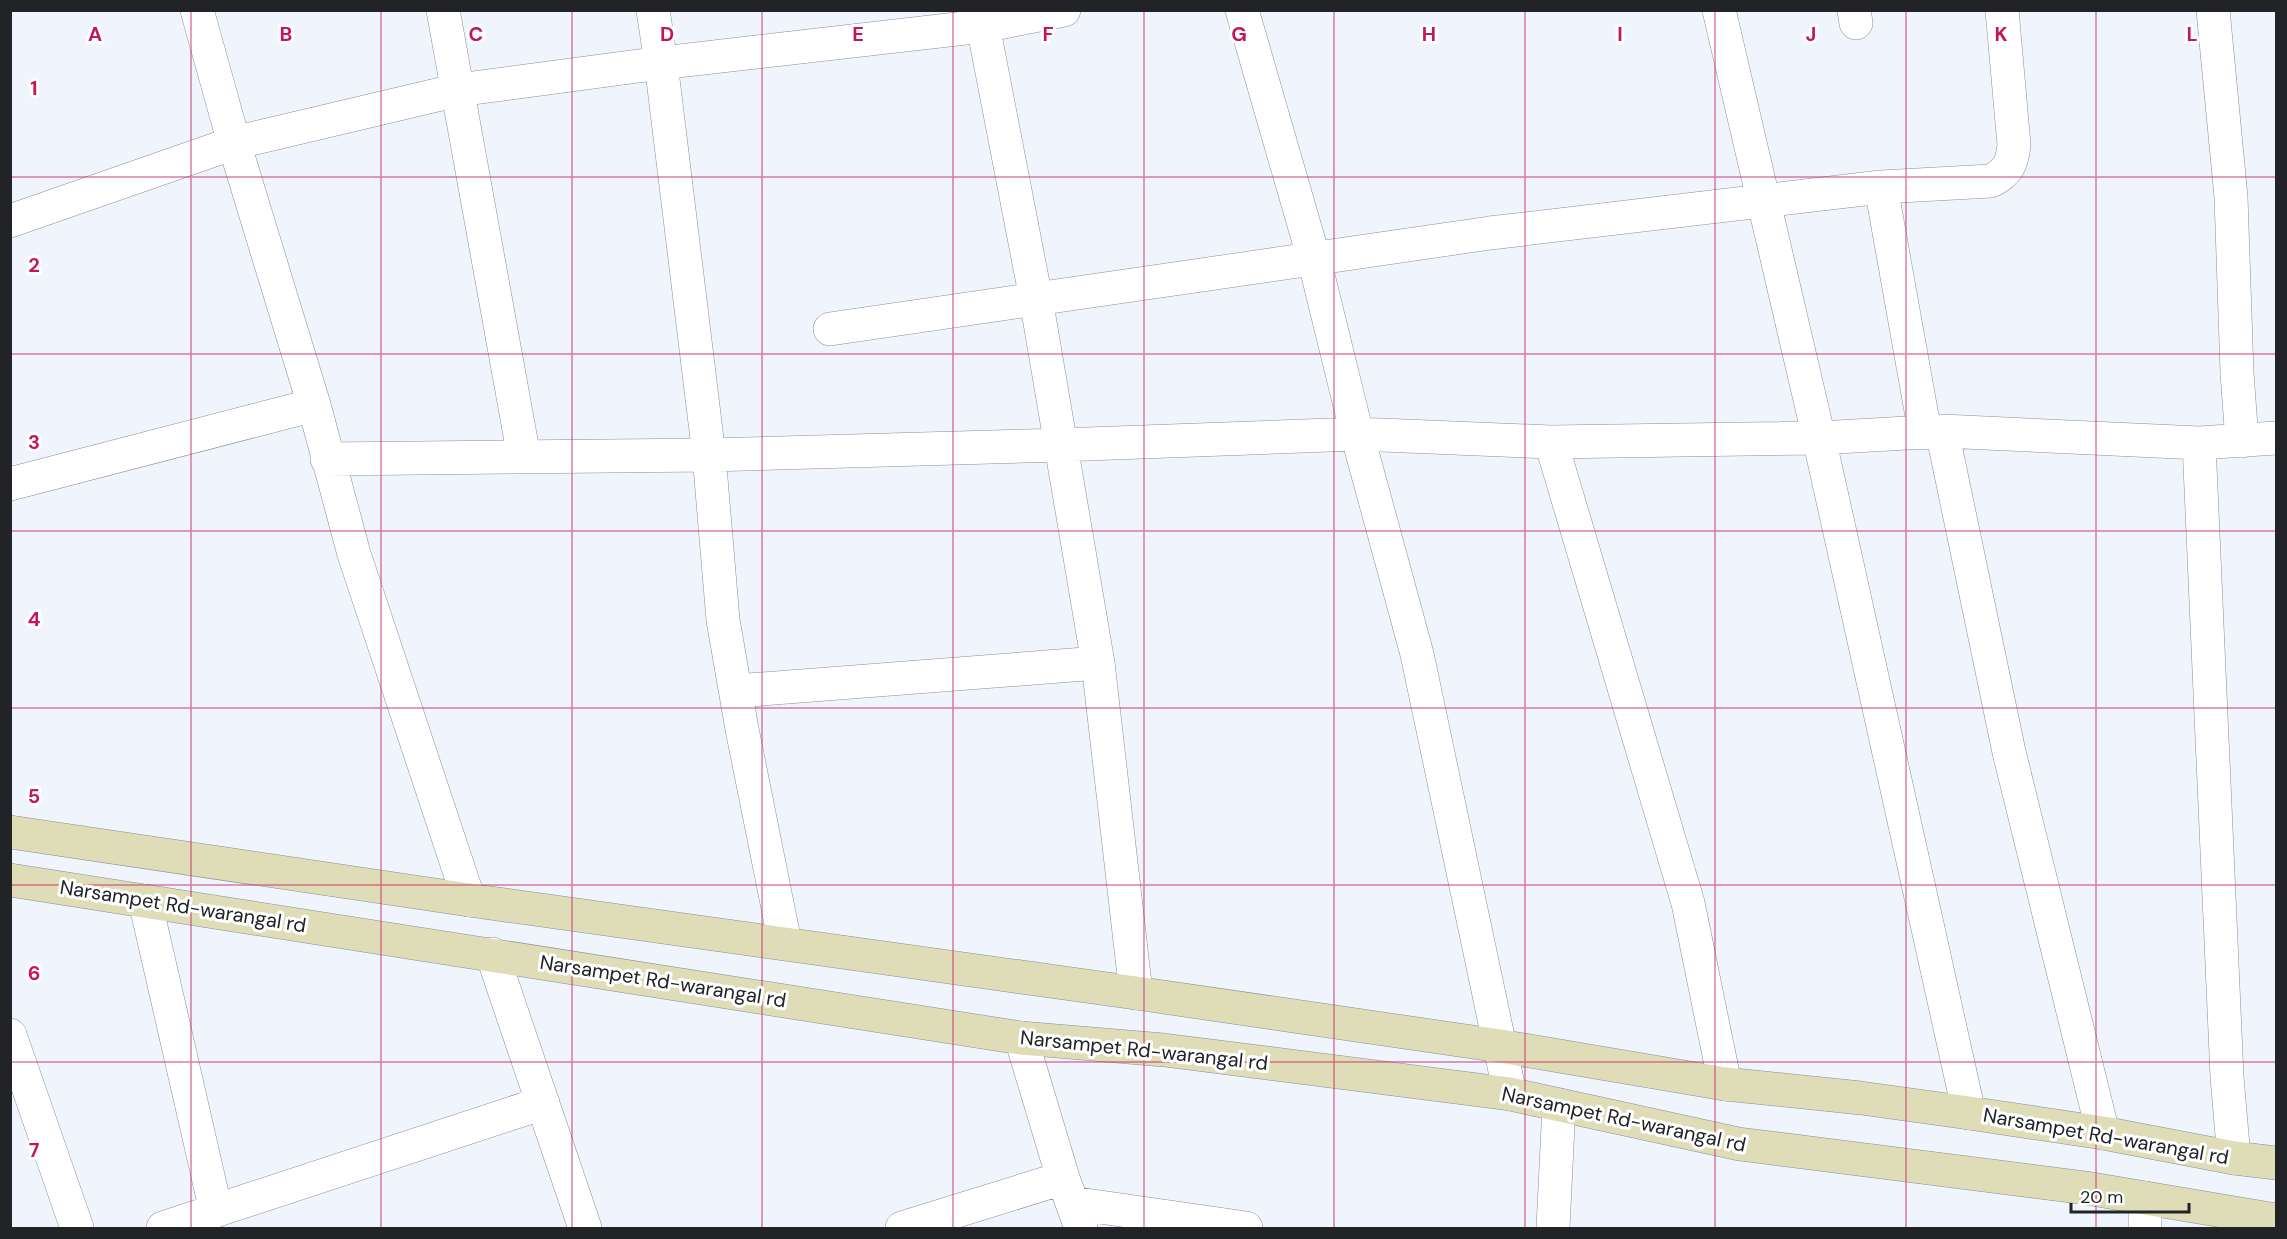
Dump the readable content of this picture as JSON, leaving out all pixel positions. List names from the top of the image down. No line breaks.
{"streets":{"main road":["Narsampet Rd-warangal rd"]},"scale_bar":"20 m","grid":{"columns":["A","B","C","D","E","F","G","H","I","J","K","L"],"rows":["1","2","3","4","5","6","7"]}}
